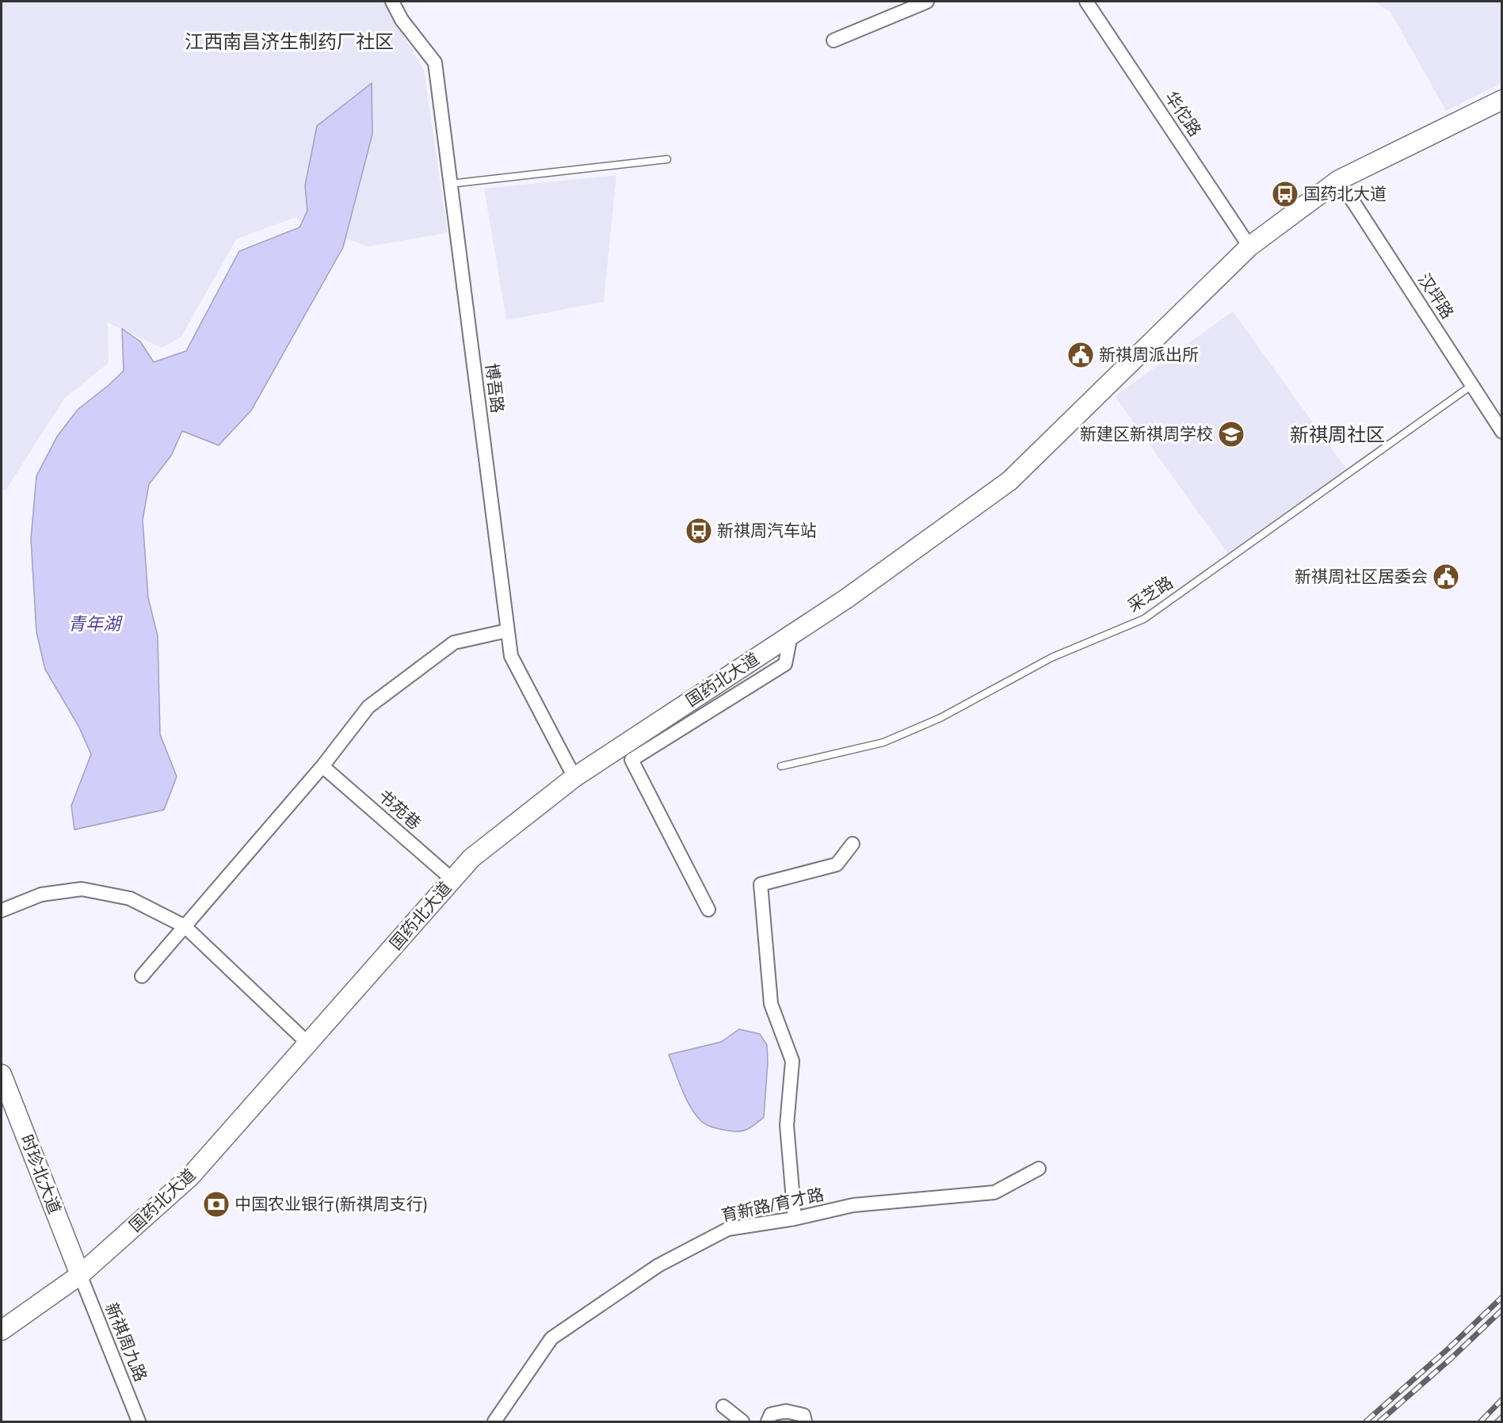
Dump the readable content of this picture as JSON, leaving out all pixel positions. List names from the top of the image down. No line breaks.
{"streets":{"main road":["国药北大道","时珍北大道"],"street":["华佗路","汉坪路","博吾路","书苑巷","育新路/育才路","新祺周九路"],"lane":["采芝路"]},"crossings":[["华佗路","国药北大道"],["汉坪路","采芝路"],["汉坪路","国药北大道"],["博吾路","国药北大道"],["国药北大道","书苑巷"],["国药北大道","时珍北大道"],["国药北大道","新祺周九路"],["时珍北大道","新祺周九路"]],"districts":["江西南昌济生制药厂社区","新祺周社区"],"water":["青年湖"],"places":{"bus stop":["国药北大道","新祺周汽车站"],"public building":["新祺周派出所","新祺周社区居委会"],"school or university":["新建区新祺周学校"],"bank":["中国农业银行(新祺周支行)"]}}
